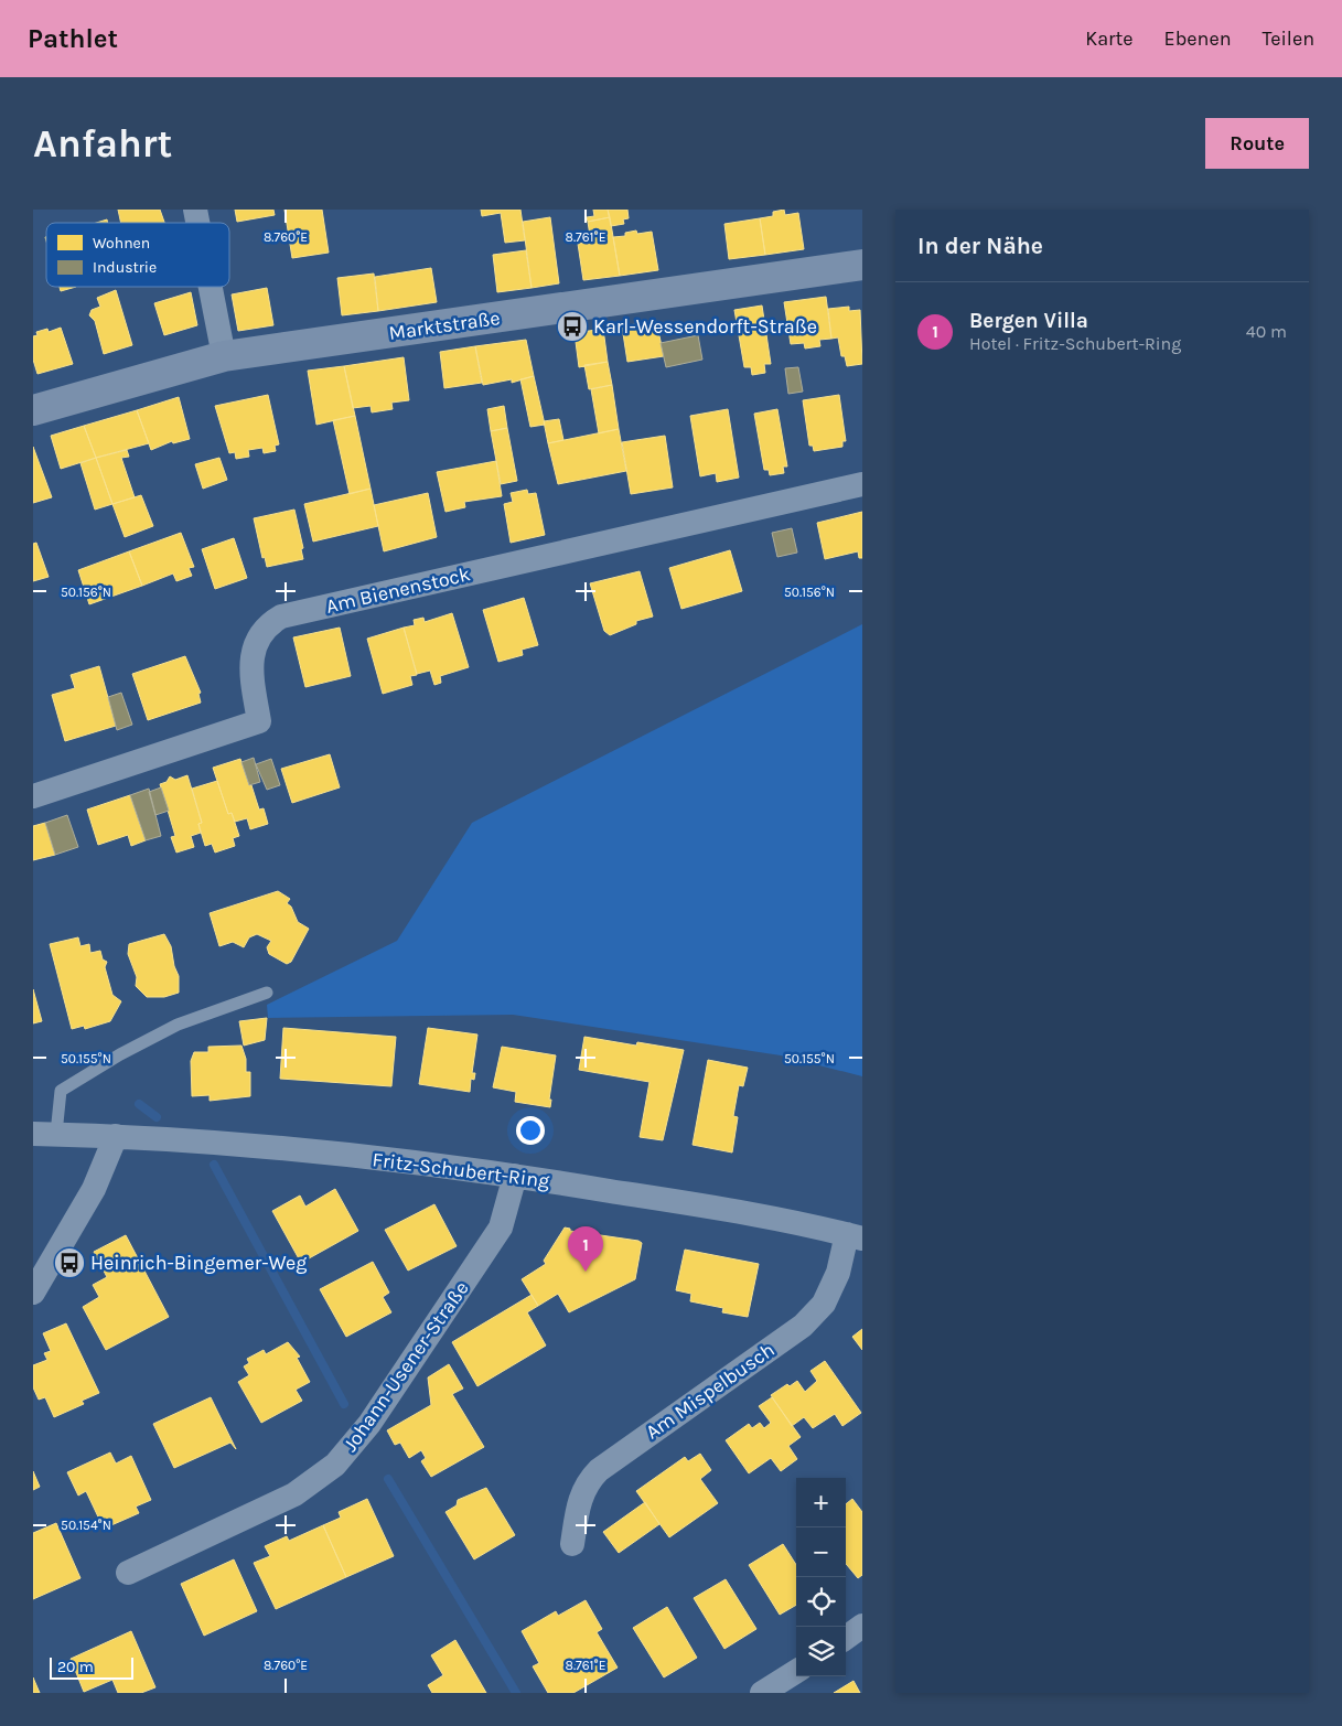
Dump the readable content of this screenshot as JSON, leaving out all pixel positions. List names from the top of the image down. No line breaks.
{"streets":{"street":["Marktstraße","Am Bienenstock","Fritz-Schubert-Ring","Johann-Usener-Straße","Am Mispelbusch"]},"crossings":[["Fritz-Schubert-Ring","Johann-Usener-Straße"],["Fritz-Schubert-Ring","Am Mispelbusch"]],"places":{"bus stop":["Karl-Wessendorft-Straße","Heinrich-Bingemer-Weg"]},"legend":["Wohnen","Industrie"],"scale_bar":"20 m","page":{"header":"Pathlet","nav":["Karte","Ebenen","Teilen"],"buttons":"Route","title":"Anfahrt","heading":"In der Nähe","list":[{"mark":"1","name":"Bergen Villa","note":"Hotel · Fritz-Schubert-Ring","value":"40 m"}],"pins":"1","map_buttons":["+","−"],"scale":"20 m"},"coordinates":["8.760°E","8.761°E","50.156°N","50.155°N","50.154°N"]}
